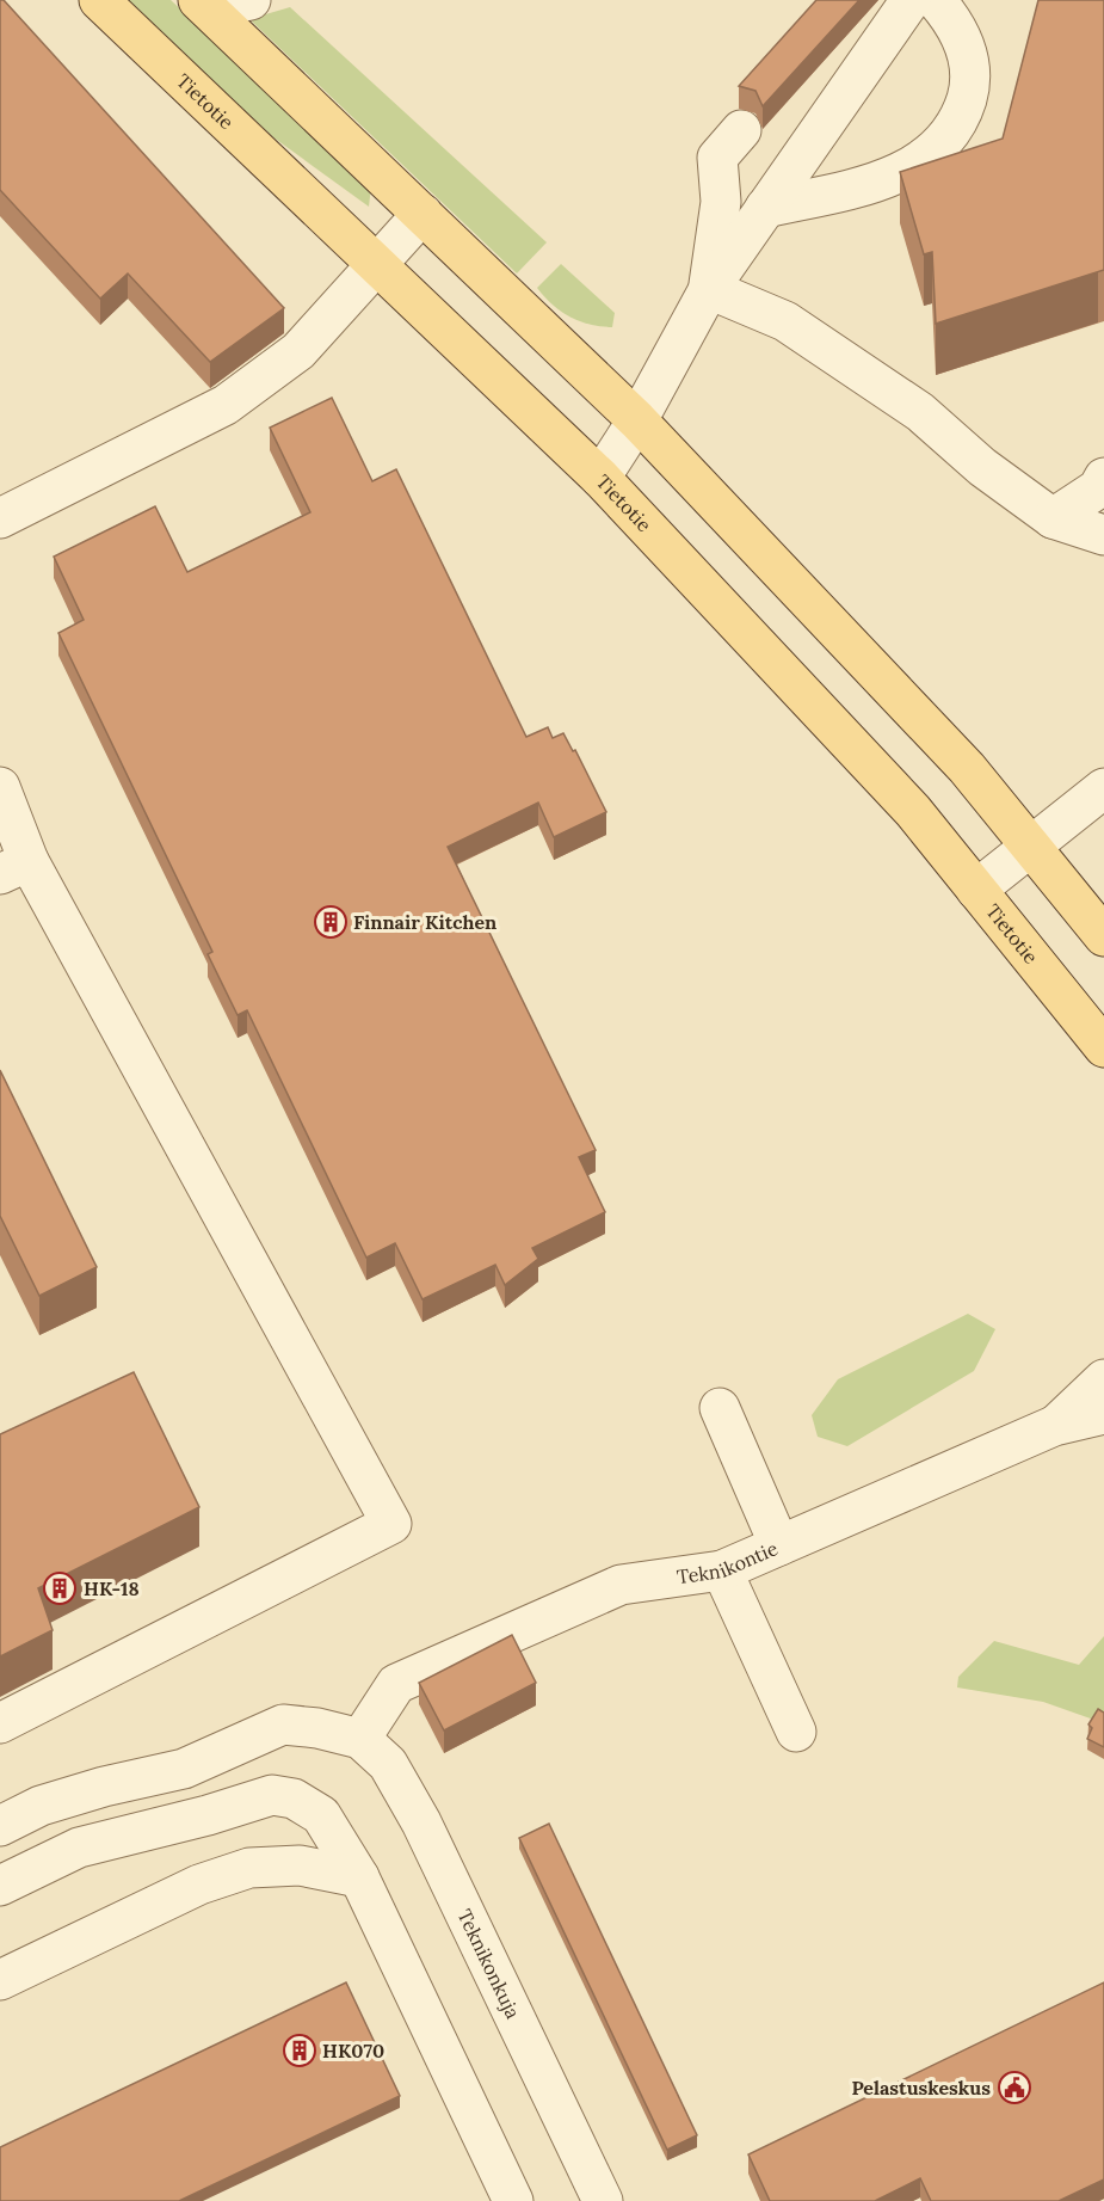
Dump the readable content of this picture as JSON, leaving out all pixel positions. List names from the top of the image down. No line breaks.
{"streets":{"main road":["Tietotie"],"street":["Teknikontie","Teknikonkuja"]},"crossings":[["Teknikontie","Teknikonkuja"]],"places":{"building":["Finnair Kitchen","HK-18","HK070"],"public building":["Pelastuskeskus"]}}
